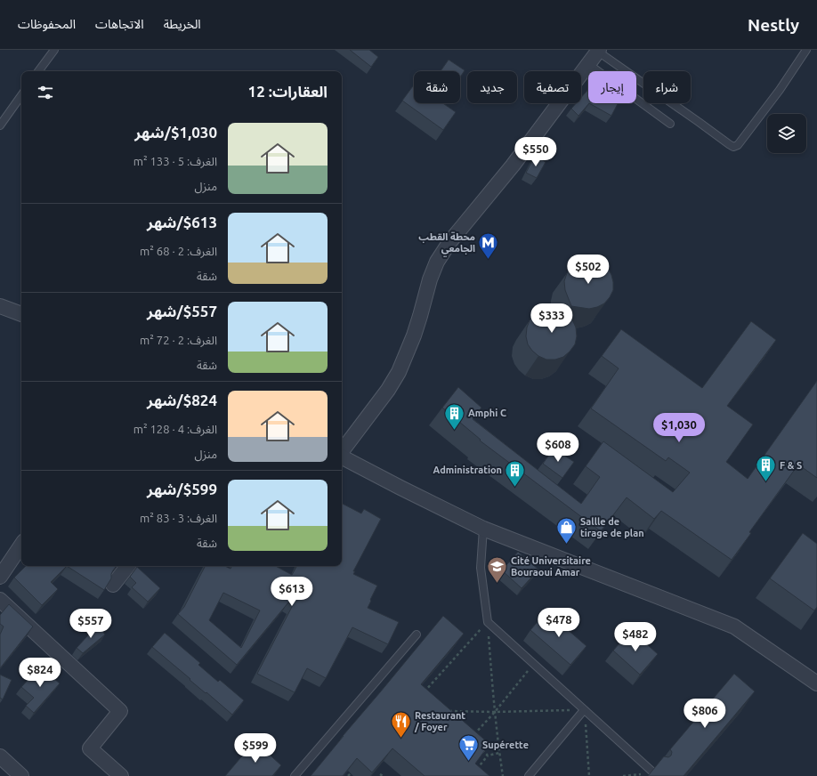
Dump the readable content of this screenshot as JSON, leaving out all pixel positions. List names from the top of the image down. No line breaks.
{"places":{"metro station":["محطة القطب الجامعي"],"building":["Amphi C","F & S","Administration"],"shop":["Sallle de tirage de plan"],"school or university":["Cité Universitaire Bouraoui Amar"],"restaurant":["Restaurant / Foyer"],"supermarket":["Supérette"]},"page":{"header":"Nestly","nav":["الخريطة","الاتجاهات","المحفوظات"],"chip":["شراء","إيجار","تصفية","جديد","شقة"],"heading":"العقارات: 12","list":[{"name":"$1,030/شهر","note":"الغرف: 5 · 133 m² · منزل"},{"name":"$613/شهر","note":"الغرف: 2 · 68 m² · شقة"},{"name":"$557/شهر","note":"الغرف: 2 · 72 m² · شقة"},{"name":"$824/شهر","note":"الغرف: 4 · 128 m² · منزل"},{"name":"$599/شهر","note":"الغرف: 3 · 83 m² · شقة"}],"price":["$550","$502","$333","$1,030","$608","$613","$478","$557","$482","$824","$806","$599"]}}
